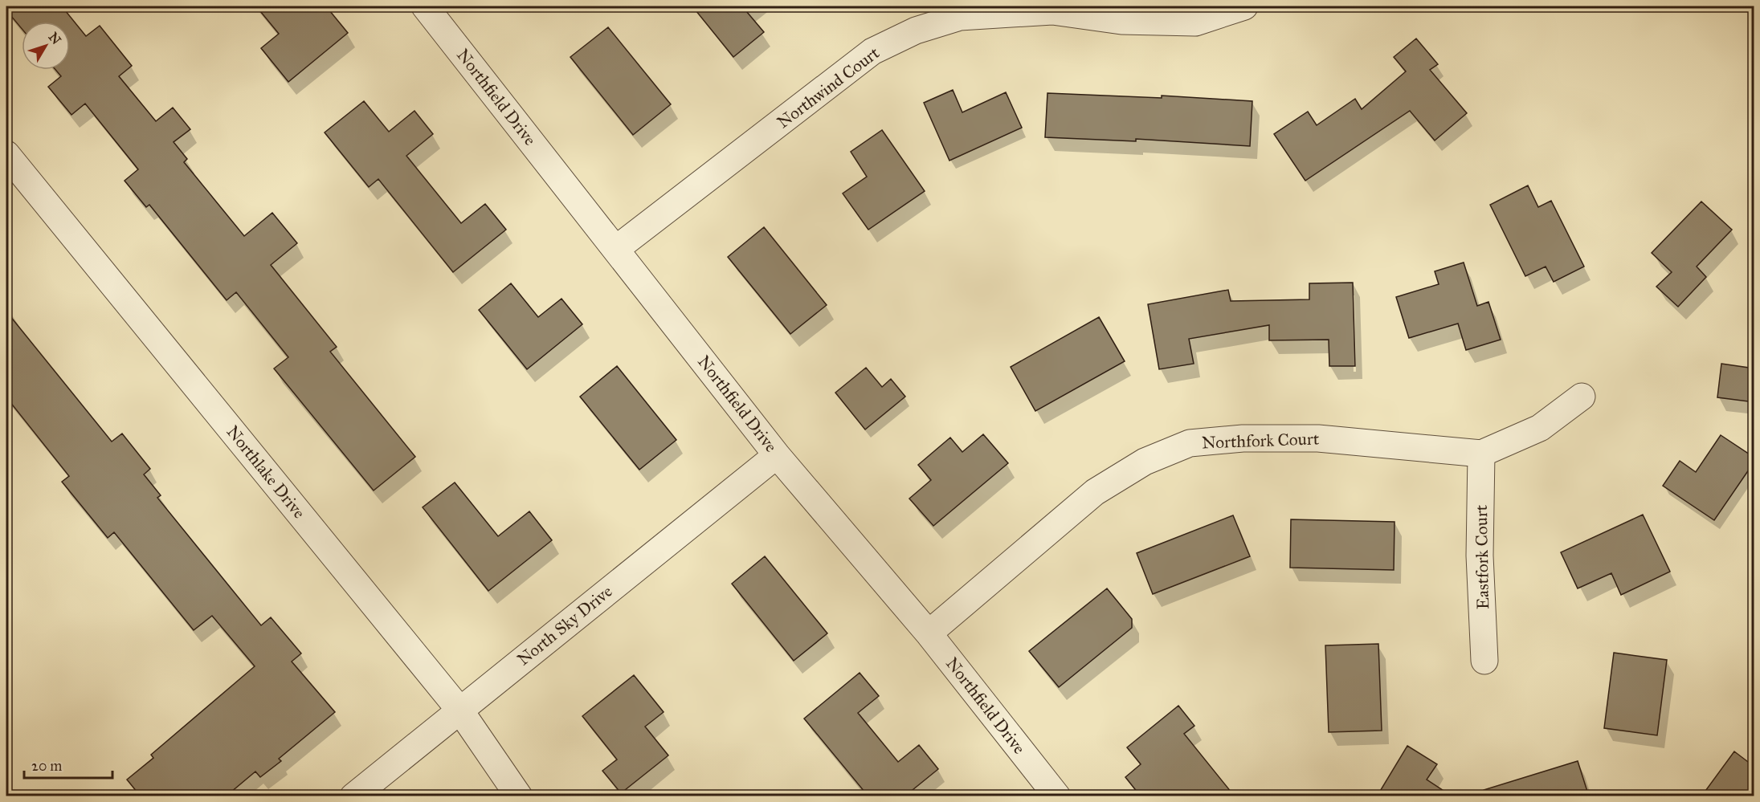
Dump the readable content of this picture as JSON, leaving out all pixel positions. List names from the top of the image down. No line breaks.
{"streets":{"street":["Northwind Court","Northfield Drive","Northfork Court","Northlake Drive","Eastfork Court","North Sky Drive"]},"crossings":[["Northwind Court","Northfield Drive"],["Northfield Drive","Northfork Court"],["Northfield Drive","North Sky Drive"],["Northfork Court","Eastfork Court"],["Northlake Drive","North Sky Drive"]],"scale_bar":"20 m","north":"top right"}
